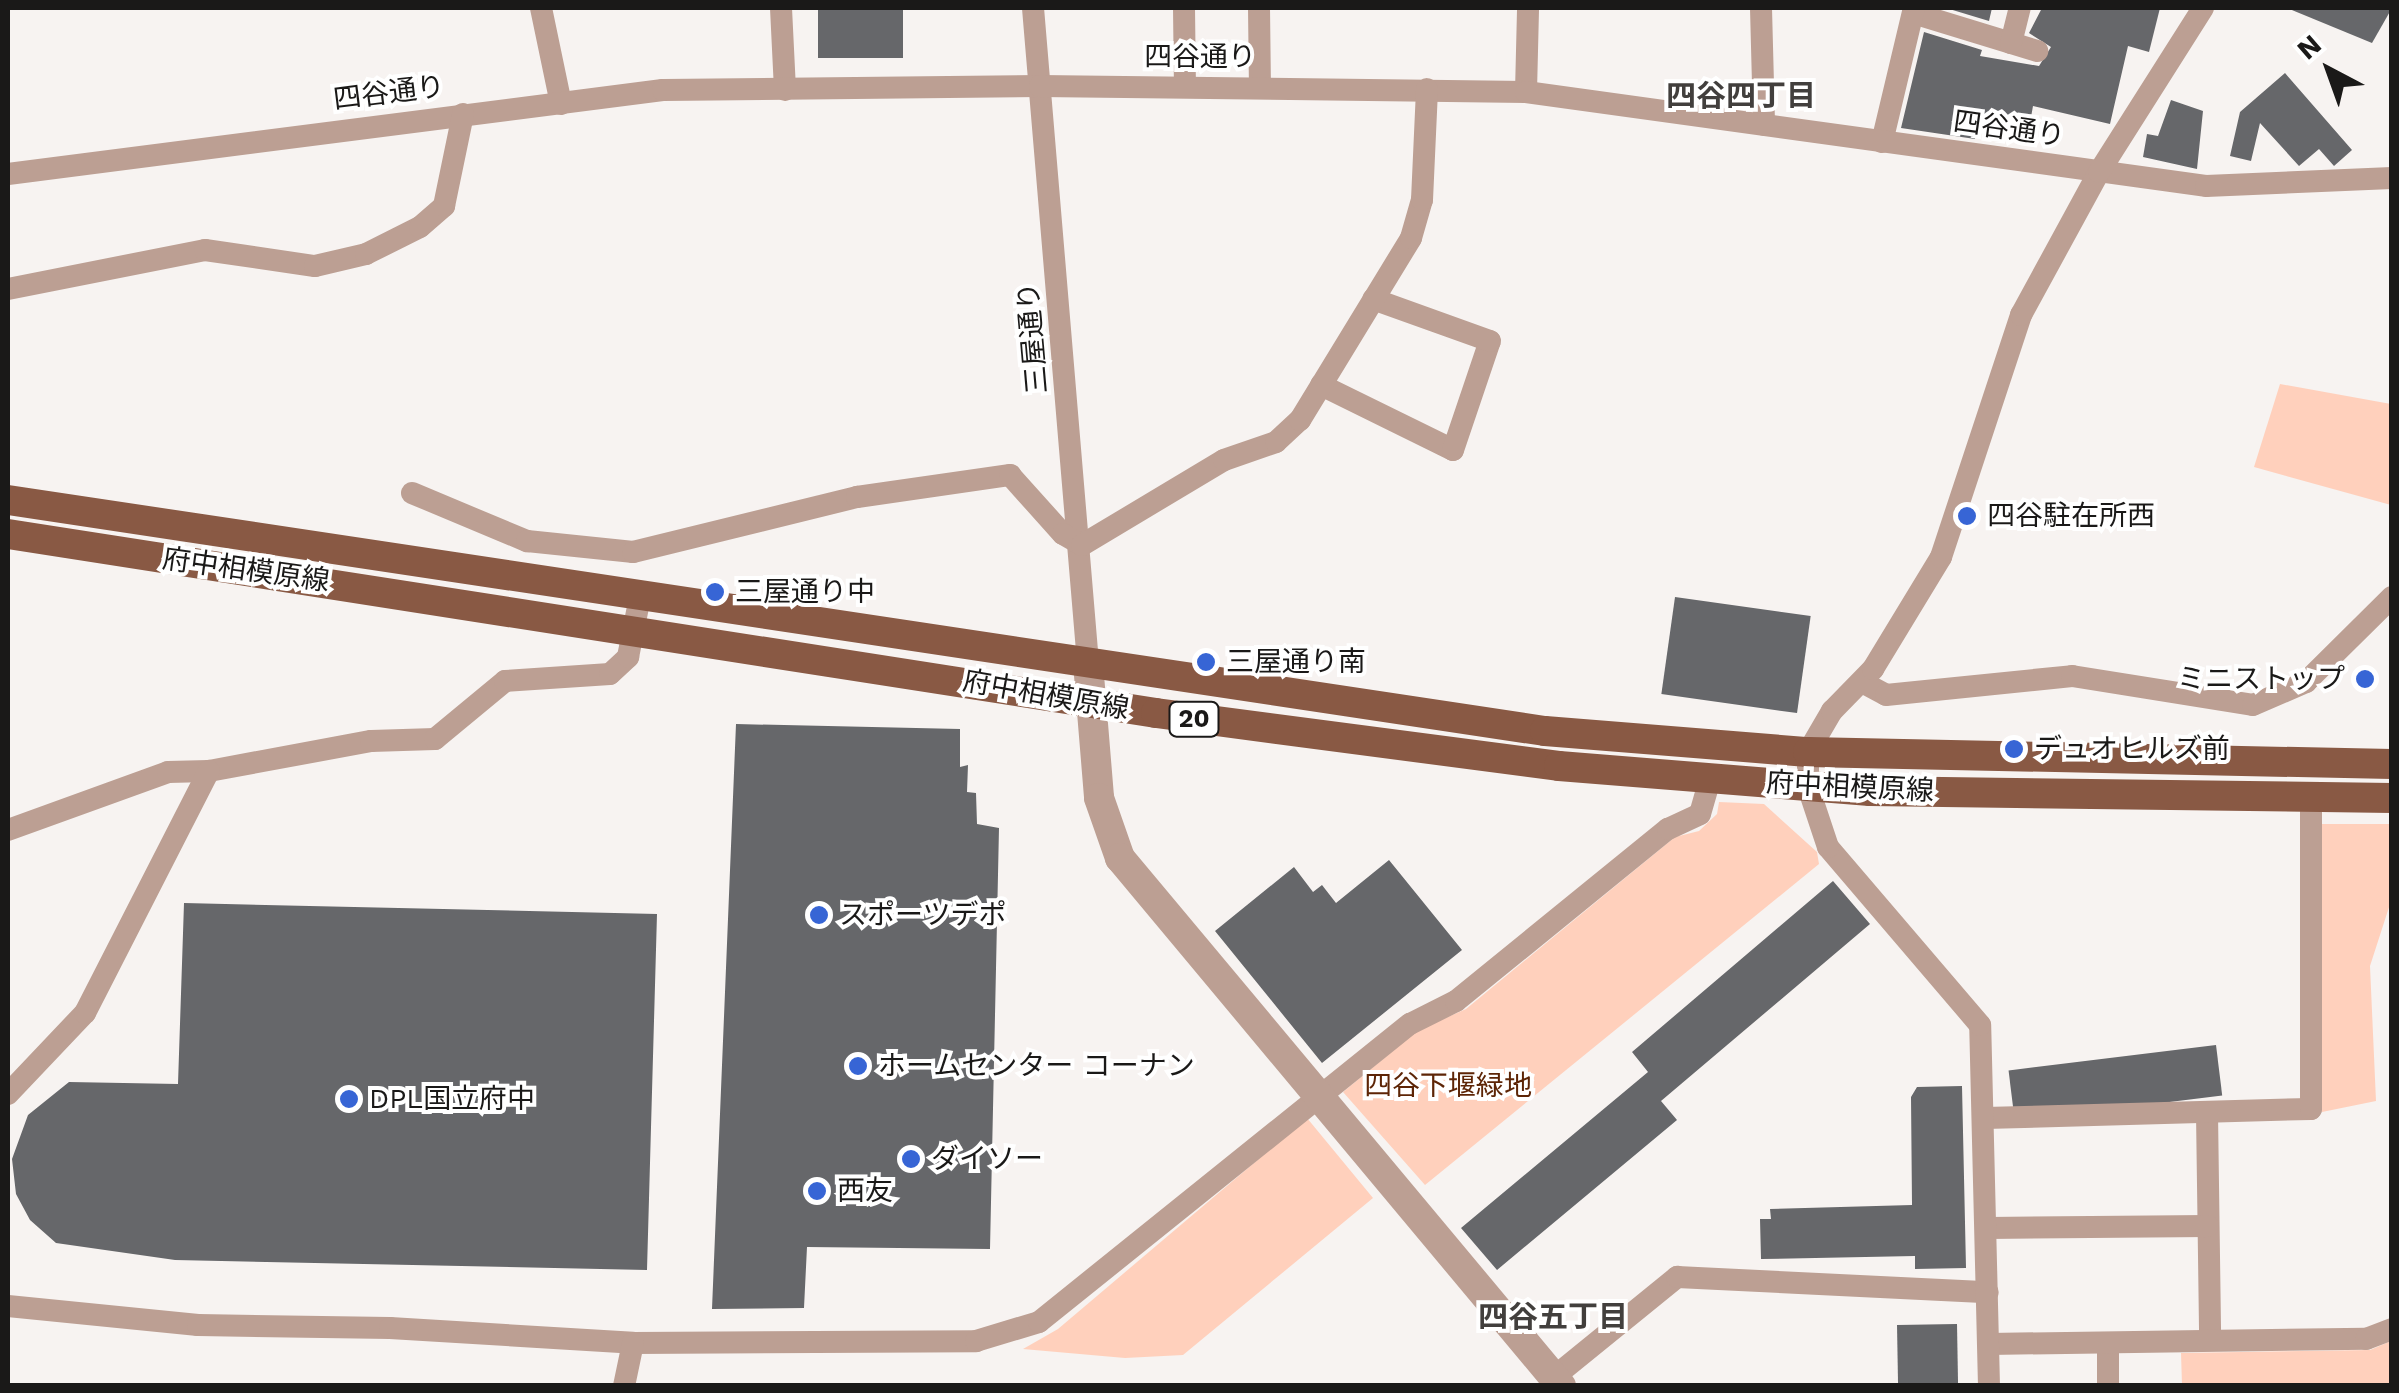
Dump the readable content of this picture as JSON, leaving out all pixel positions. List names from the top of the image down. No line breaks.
{"streets":{"main road":["府中相模原線","20"],"street":["四谷通り","三屋通り"]},"crossings":[["四谷通り","三屋通り"],["三屋通り","府中相模原線"]],"districts":["四谷四丁目","四谷五丁目"],"parks":["四谷下堰緑地"],"places":["四谷駐在所西","三屋通り中","三屋通り南","ミニストップ","デュオヒルズ前","スポーツデポ","ホームセンター コーナン","DPL国立府中","ダイソー","西友"],"north":"top left"}
